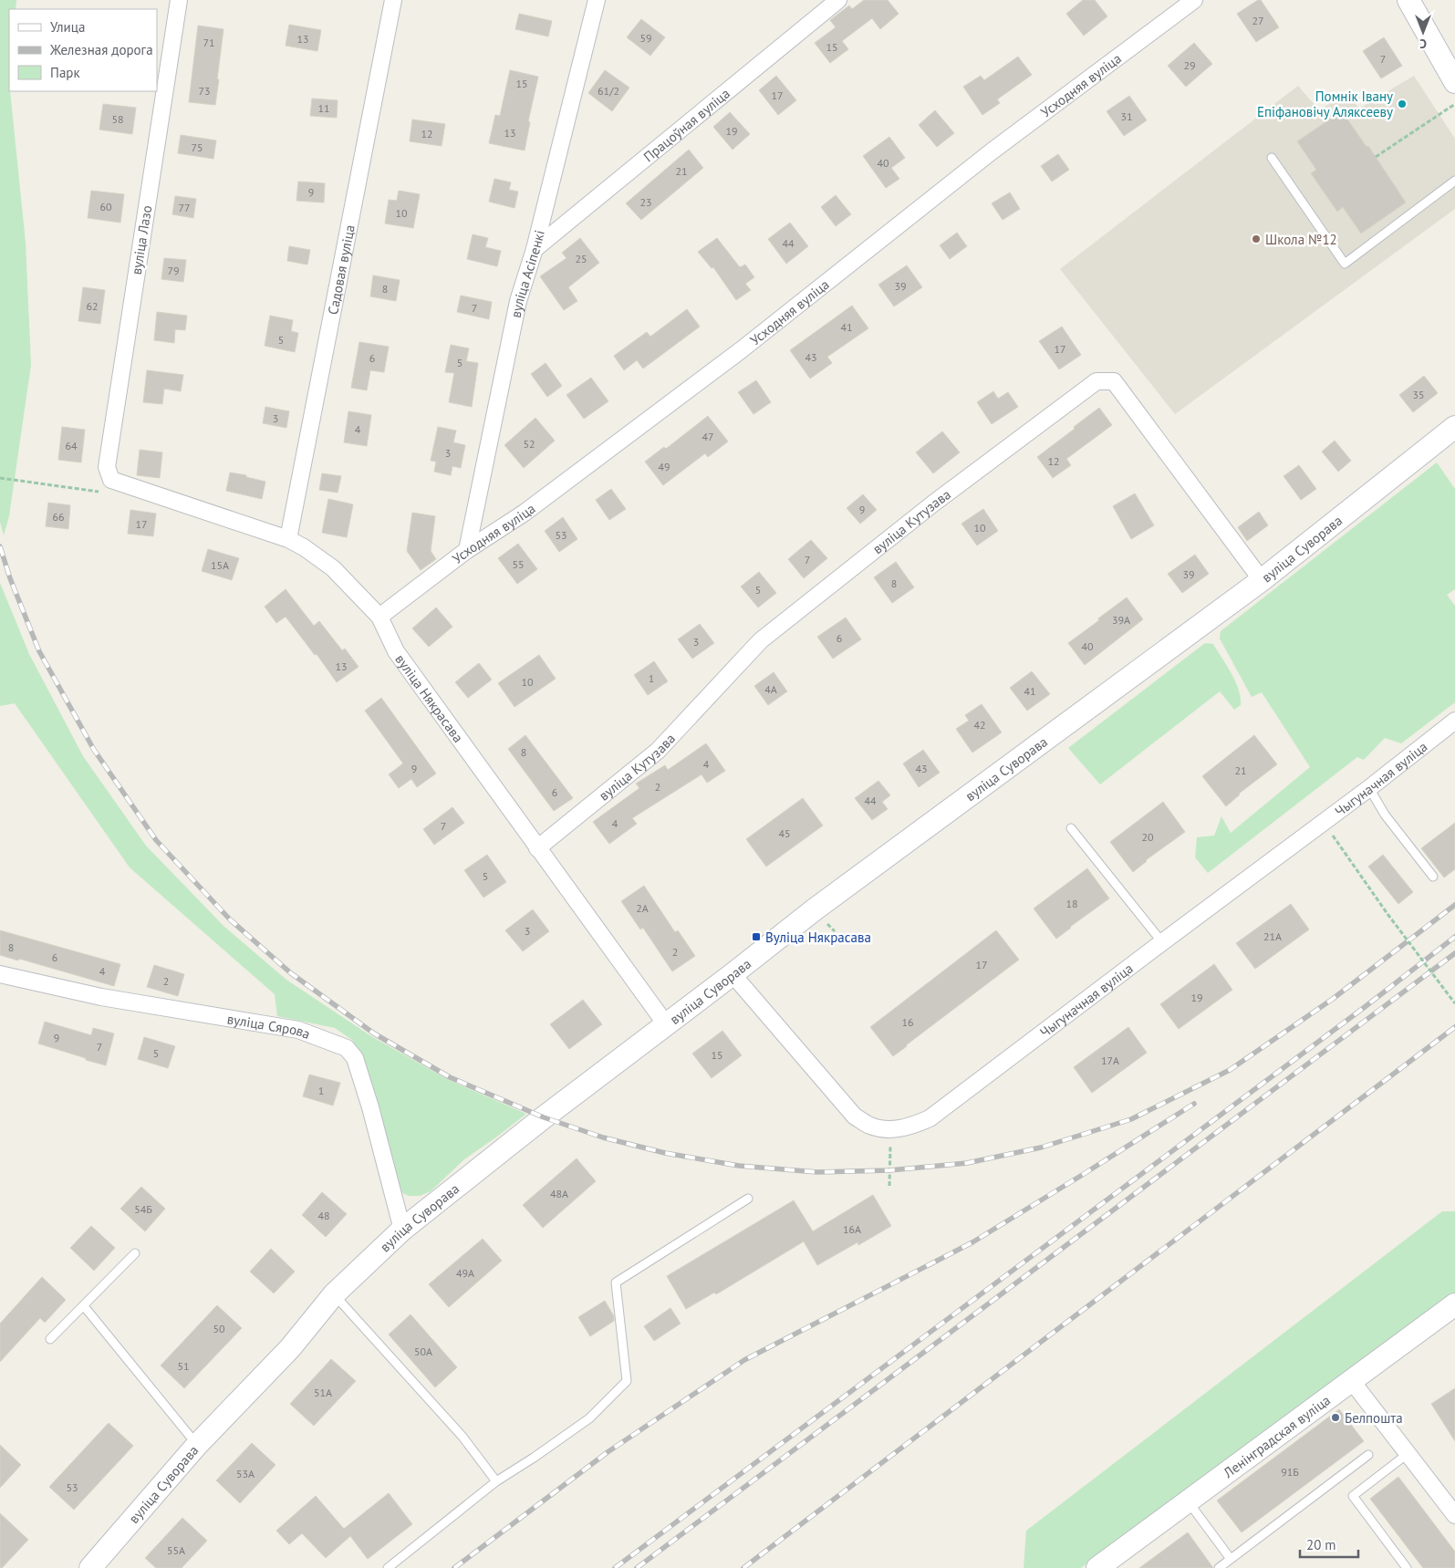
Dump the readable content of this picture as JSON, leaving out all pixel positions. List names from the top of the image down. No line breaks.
{"streets":{"street":["Усходняя вуліца","Працоўная вуліца","вуліца Лазо","Садовая вуліца","вуліца Асіпенкі","вуліца Кутузава","вуліца Суворава","вуліца Някрасава","Чыгуначная вуліца","вуліца Сярова","Ленінградская вуліца"]},"crossings":[["Усходняя вуліца","вуліца Асіпенкі"],["Усходняя вуліца","вуліца Някрасава"],["Працоўная вуліца","вуліца Асіпенкі"],["вуліца Лазо","вуліца Някрасава"],["Садовая вуліца","вуліца Някрасава"],["вуліца Кутузава","вуліца Суворава"],["вуліца Кутузава","вуліца Някрасава"],["вуліца Суворава","вуліца Някрасава"],["вуліца Суворава","Чыгуначная вуліца"],["вуліца Суворава","вуліца Сярова"]],"places":{"other":["Помнік Івану Епіфановічу Аляксееву","Школа №12","Белпошта"],"transit":["Вуліца Някрасава"]},"house_numbers":["27","59","13","71","15","7","29","15","73","61/2","17","11","31","58","19","13","12","75","40","21","9","23","60","77","10","44","25","79","39","8","62","7","41","5","17","43","6","5","35","3","4","47","52","64","3","12","49","9","66","17","10","53","7","55","15А","39","8","5","39А","6","3","40","13","1","10","4А","41","42","8","4","9","43","21","2","6","44","4","7","45","20","5","18","2А","3","21А","8","2","6","17","4","2","19","16","9","7","5","15","17А","1","48А","54Б","48","16А","49А","50","50А","51","51А","91Б","53А","53","55А"],"legend":["Улица","Железная дорога","Парк"],"scale_bar":"20 m","north":"bottom"}
